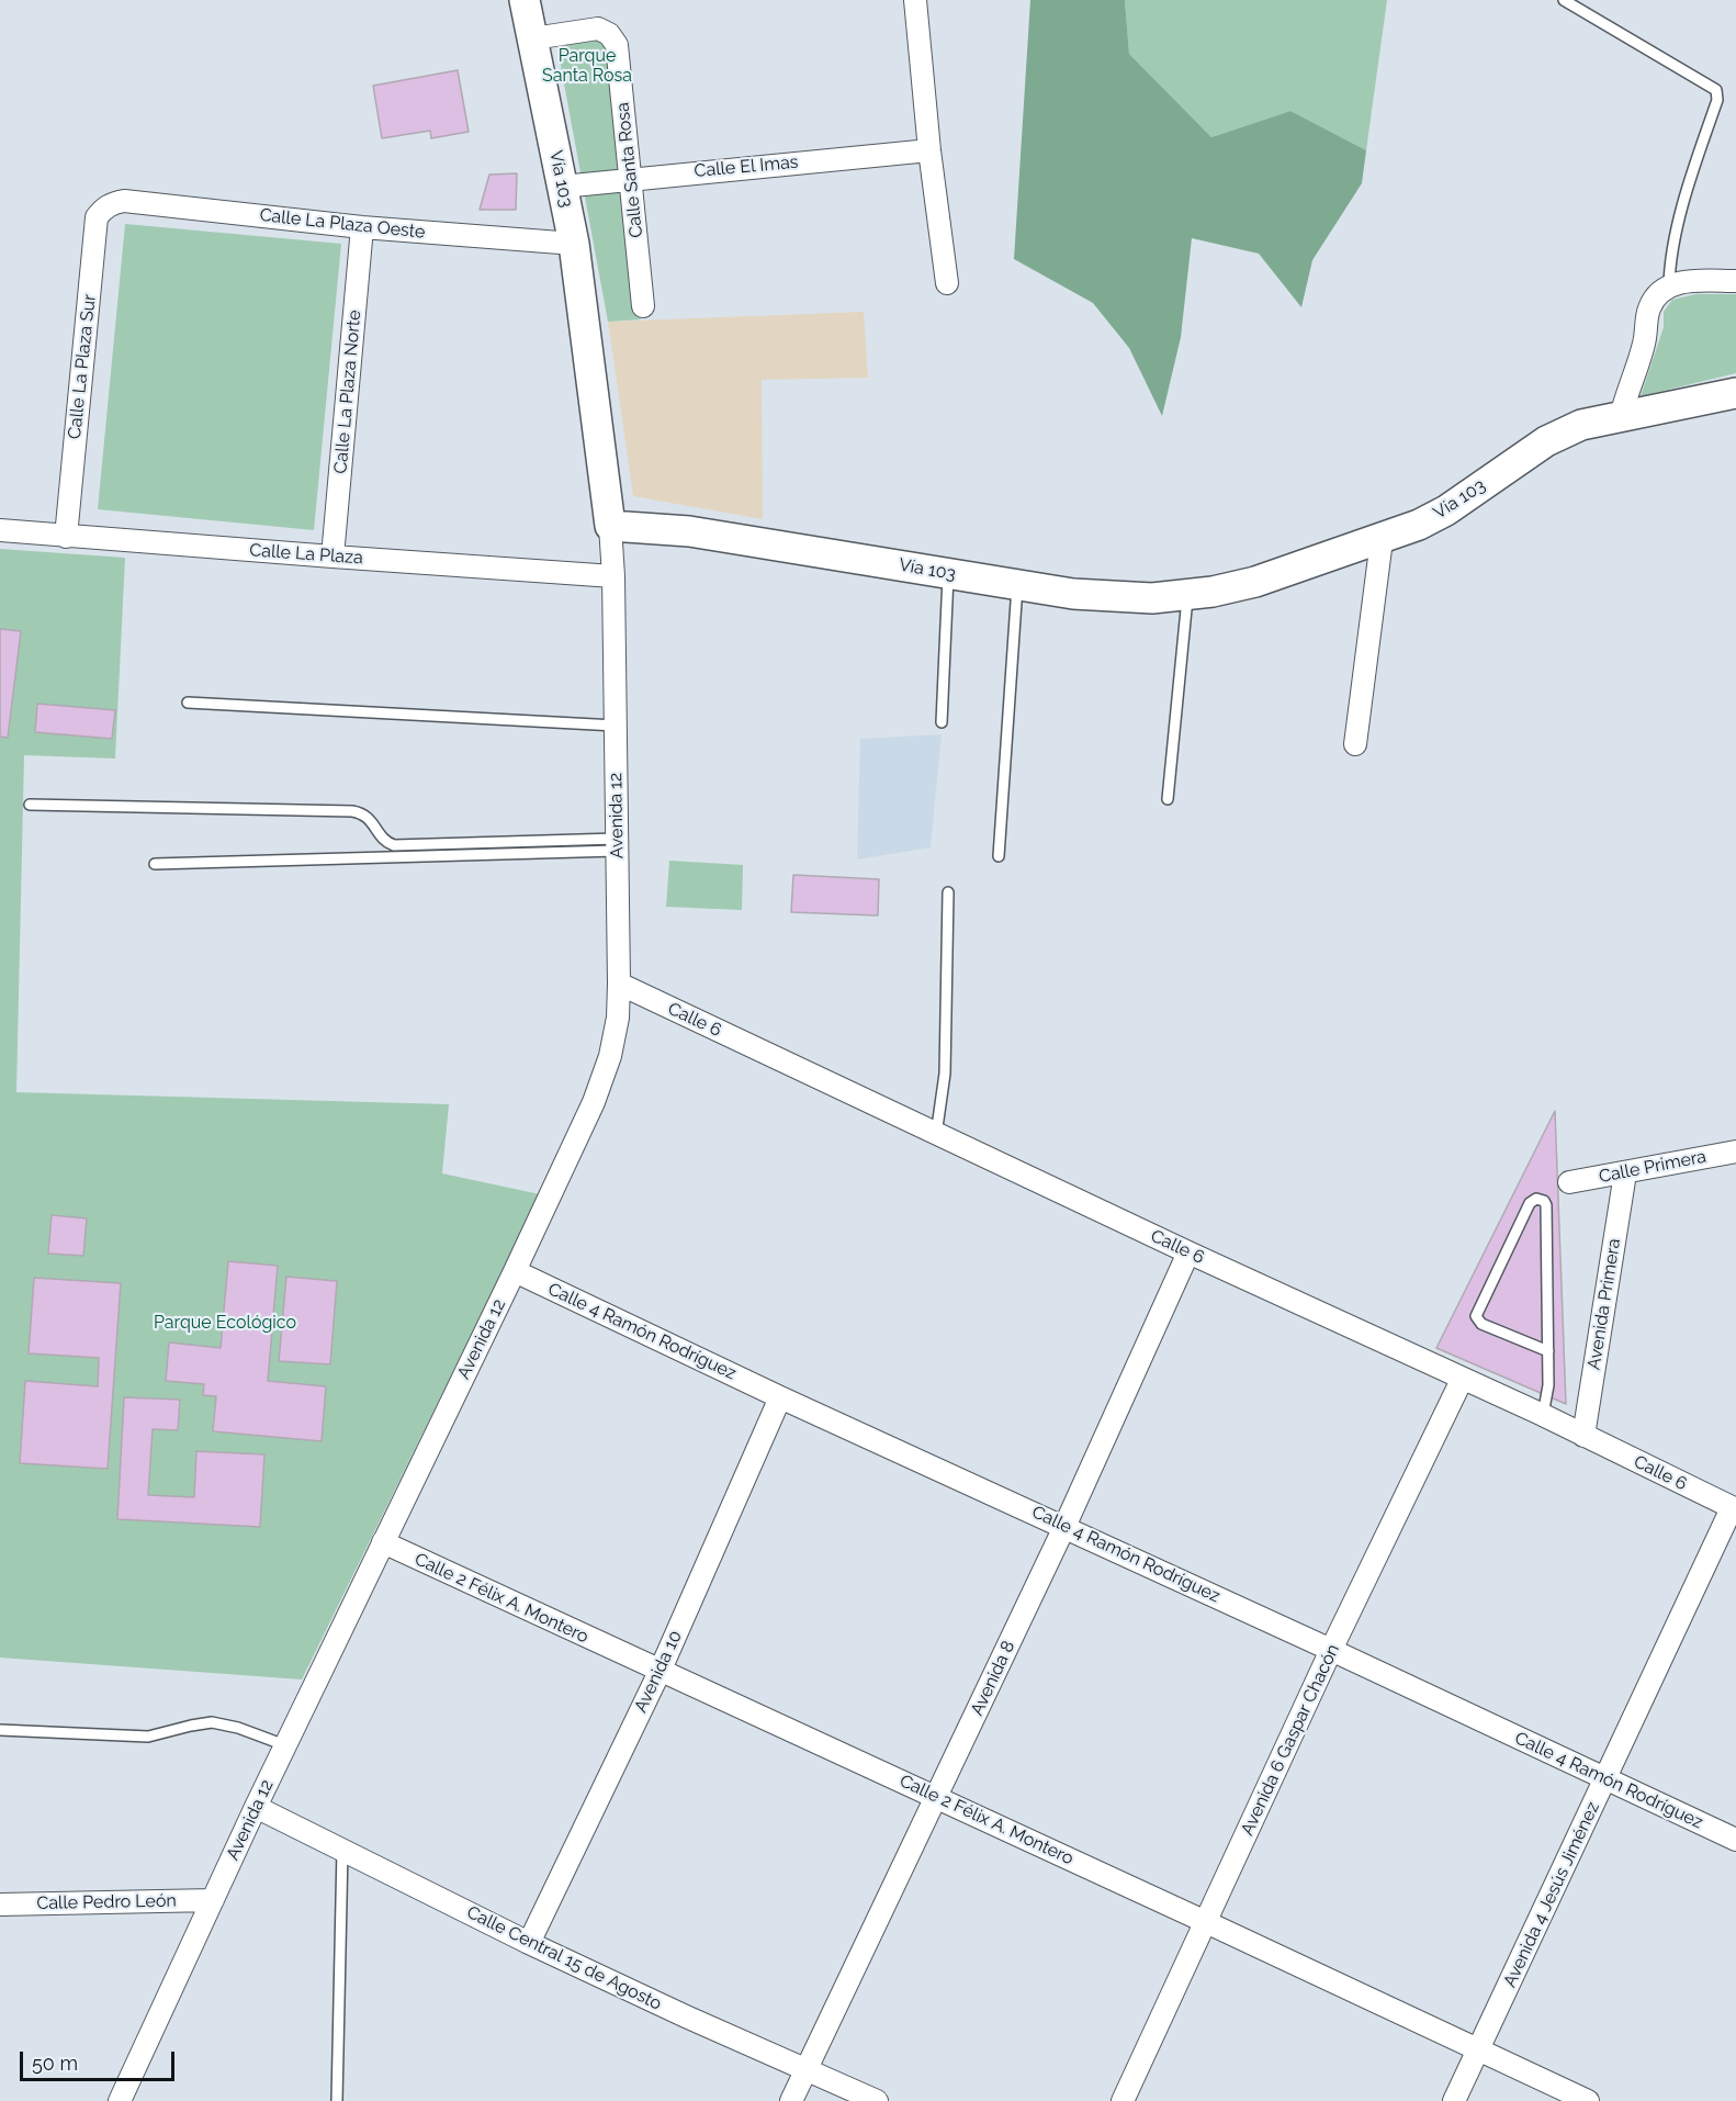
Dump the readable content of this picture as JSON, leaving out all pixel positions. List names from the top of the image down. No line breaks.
{"streets":{"main road":["Vía 103"],"street":["Calle El Imas","Calle Santa Rosa","Calle La Plaza Oeste","Calle La Plaza Sur","Calle La Plaza Norte","Calle La Plaza","Avenida 12","Calle 6","Calle Primera","Avenida Primera","Calle 4 Ramón Rodríguez","Calle 2 Félix A. Montero","Avenida 10","Avenida 8","Avenida 6 Gaspar Chacón","Avenida 4 Jesús Jiménez","Calle Pedro León","Calle Central 15 de Agosto"]},"crossings":[["Calle El Imas","Calle Santa Rosa"],["Calle El Imas","Vía 103"],["Calle Santa Rosa","Vía 103"],["Vía 103","Calle La Plaza Oeste"],["Vía 103","Avenida 12"],["Calle La Plaza Oeste","Calle La Plaza Sur"],["Calle La Plaza Oeste","Calle La Plaza Norte"],["Calle La Plaza Sur","Calle La Plaza"],["Calle La Plaza Norte","Calle La Plaza"],["Calle La Plaza","Avenida 12"],["Avenida 12","Calle 6"],["Avenida 12","Calle 4 Ramón Rodríguez"],["Avenida 12","Calle 2 Félix A. Montero"],["Avenida 12","Calle Pedro León"],["Avenida 12","Calle Central 15 de Agosto"],["Calle 6","Avenida Primera"],["Calle 6","Avenida 8"],["Calle 6","Avenida 6 Gaspar Chacón"],["Calle 6","Avenida 4 Jesús Jiménez"],["Calle Primera","Avenida Primera"],["Calle 4 Ramón Rodríguez","Avenida 10"],["Calle 4 Ramón Rodríguez","Avenida 8"],["Calle 4 Ramón Rodríguez","Avenida 6 Gaspar Chacón"],["Calle 4 Ramón Rodríguez","Avenida 4 Jesús Jiménez"],["Calle 2 Félix A. Montero","Avenida 10"],["Calle 2 Félix A. Montero","Avenida 8"],["Calle 2 Félix A. Montero","Avenida 6 Gaspar Chacón"],["Calle 2 Félix A. Montero","Avenida 4 Jesús Jiménez"],["Avenida 10","Calle Central 15 de Agosto"],["Avenida 8","Calle Central 15 de Agosto"]],"parks":["Parque Santa Rosa","Parque Ecológico"],"scale_bar":"50 m"}
